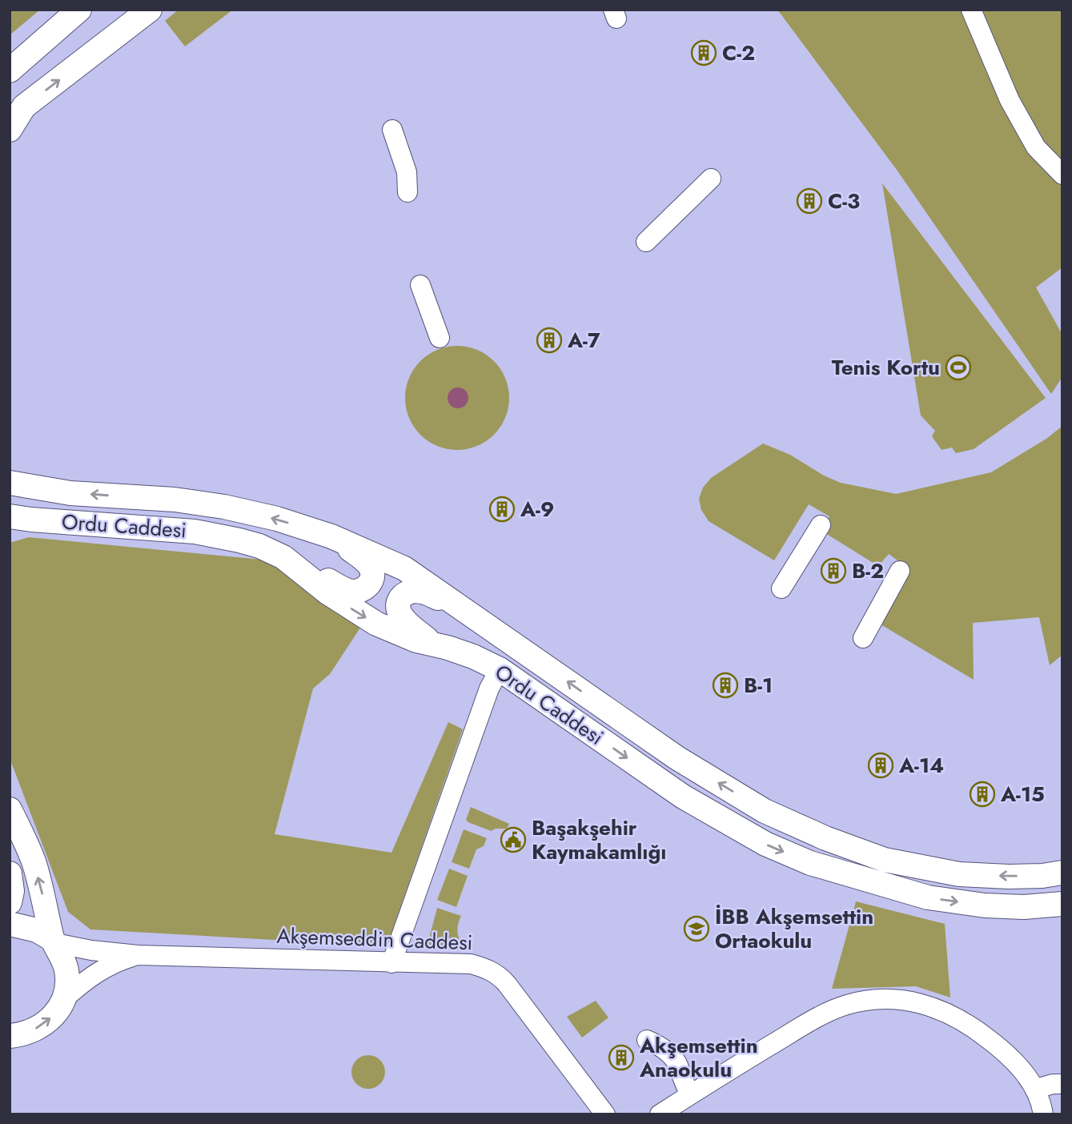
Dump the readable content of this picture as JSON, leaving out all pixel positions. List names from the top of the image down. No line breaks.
{"streets":{"main road":["Ordu Caddesi"],"street":["Akşemseddin Caddesi"]},"places":{"building":["C-2","C-3","A-7","A-9","B-2","B-1","A-14","A-15","Akşemsettin Anaokulu"],"sports":["Tenis Kortu"],"public building":["Başakşehir Kaymakamlığı"],"school or university":["İBB Akşemsettin Ortaokulu"]}}
